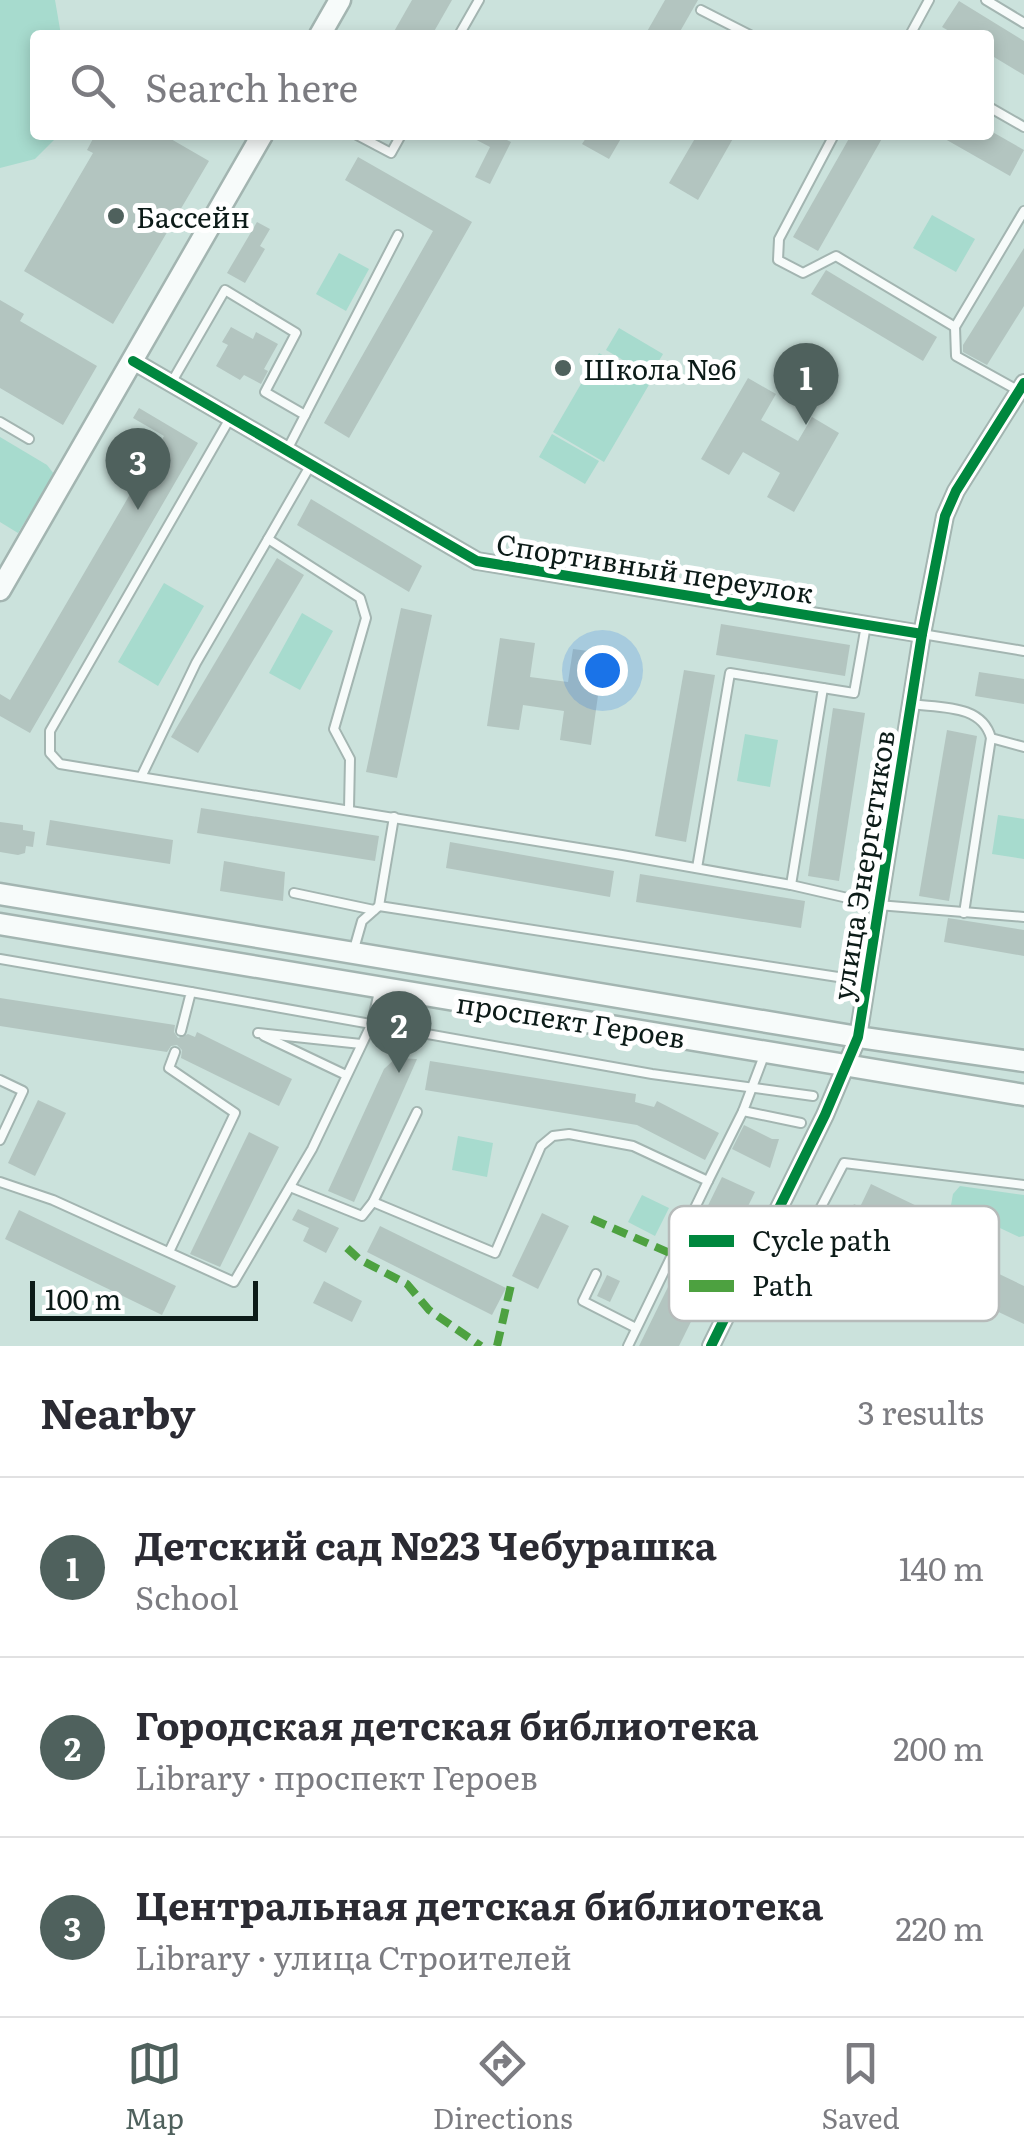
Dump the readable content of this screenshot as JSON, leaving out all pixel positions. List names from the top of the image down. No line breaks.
{"streets":{"main road":["проспект Героев"],"street":["Спортивный переулок","улица Энергетиков"]},"crossings":[["Спортивный переулок","улица Энергетиков"],["улица Энергетиков","проспект Героев"]],"places":["Бассейн","Школа №6"],"legend":["Cycle path","Path"],"scale_bar":"100 m","page":{"search":"Search here","pins":["1","3","2"],"scale":"100 m","heading":["Nearby","3 results"],"list":[{"mark":"1","name":"Детский сад №23 Чебурашка","note":"School","value":"140 m"},{"mark":"2","name":"Городская детская библиотека","note":"Library · проспект Героев","value":"200 m"},{"mark":"3","name":"Центральная детская библиотека","note":"Library · улица Строителей","value":"220 m"}],"nav":["Map","Directions","Saved"]}}
